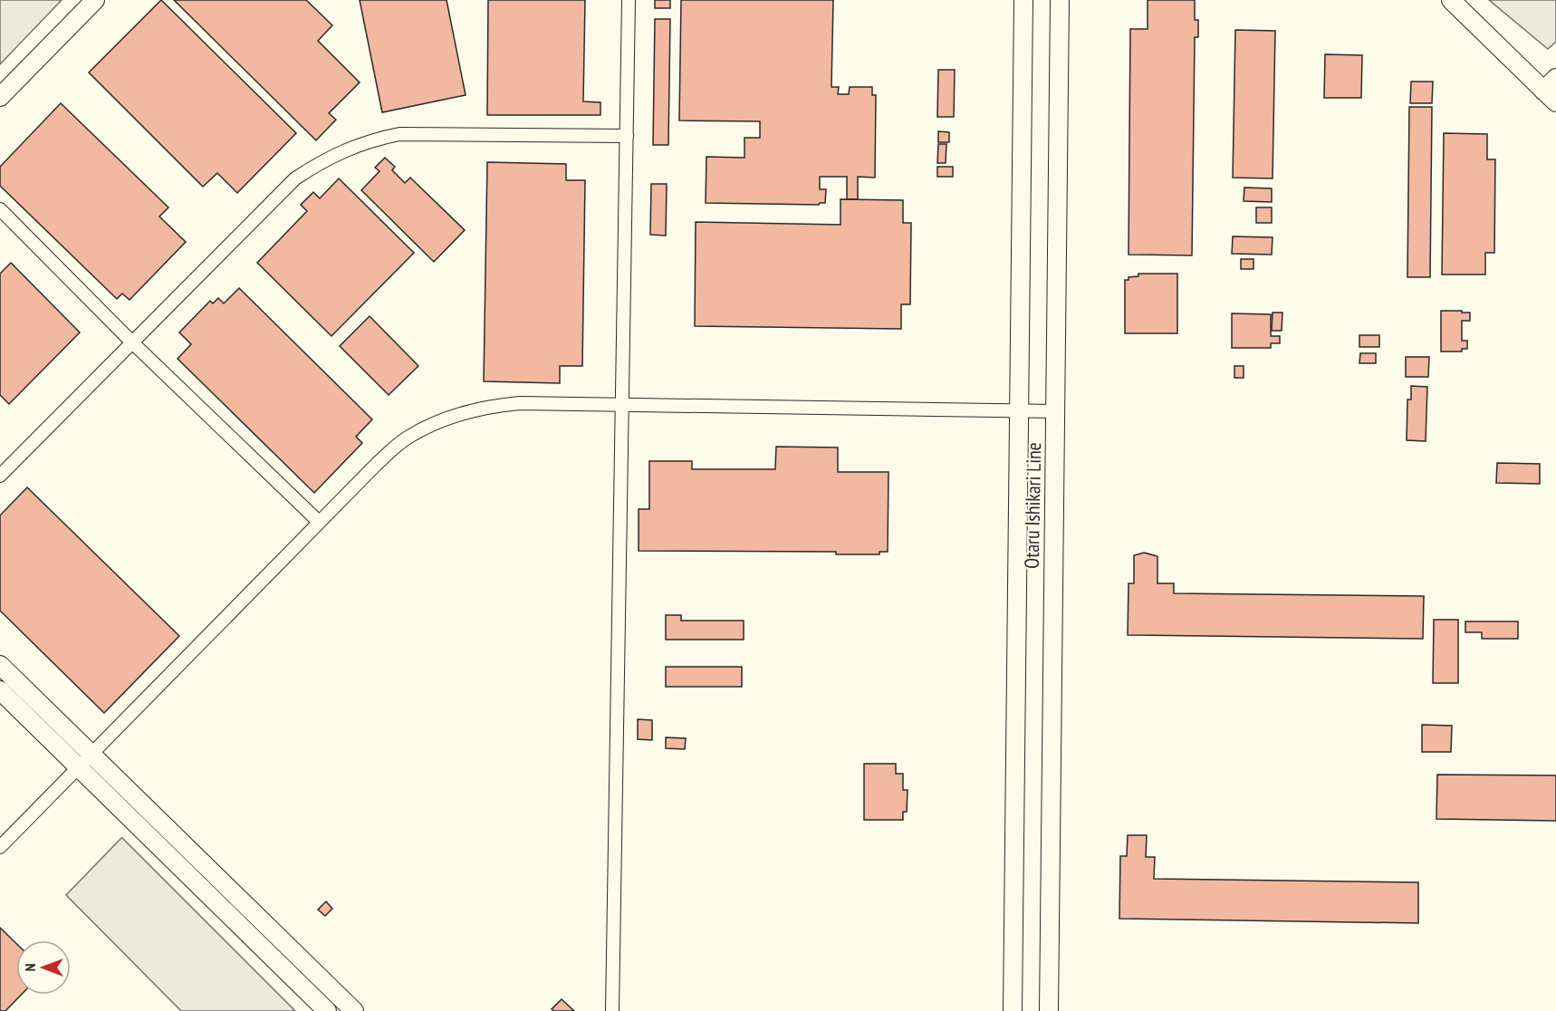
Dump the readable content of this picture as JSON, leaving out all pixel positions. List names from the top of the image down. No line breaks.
{"streets":{"main road":["Otaru Ishikari Line"]},"north":"left"}
